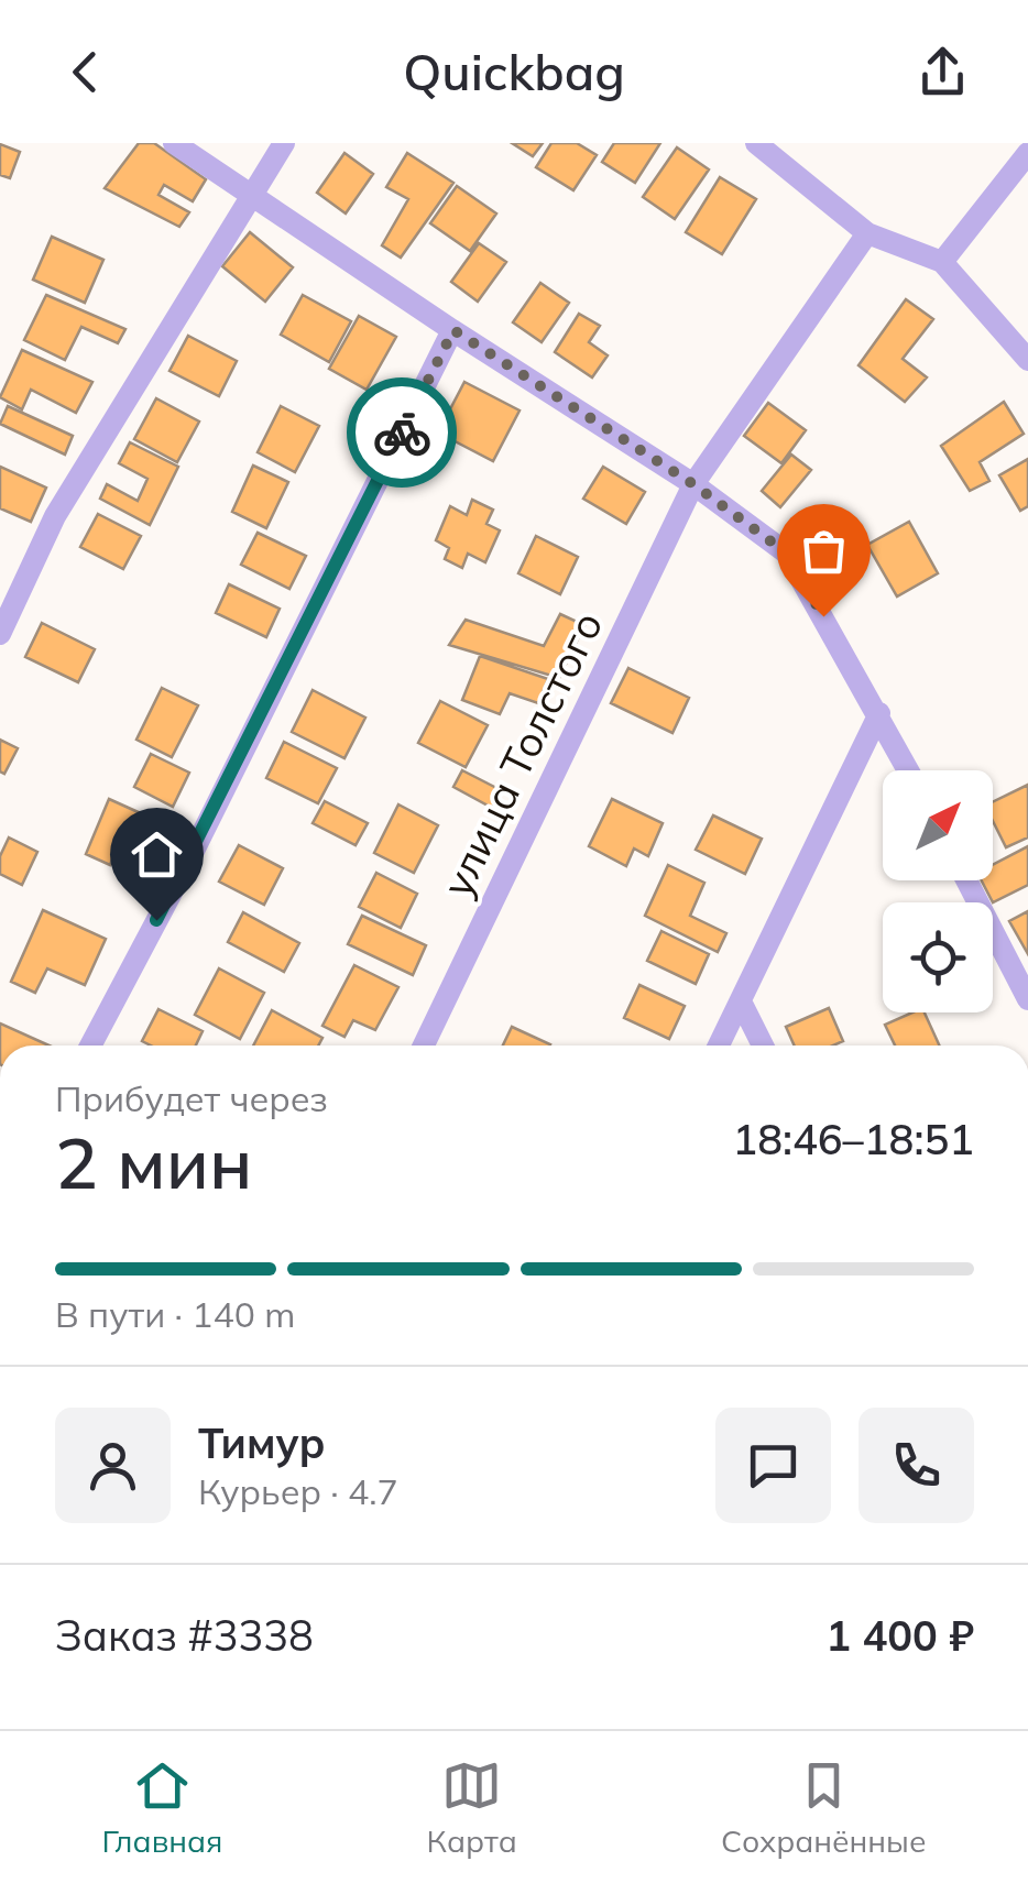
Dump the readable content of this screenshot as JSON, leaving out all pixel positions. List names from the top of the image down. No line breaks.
{"streets":{"street":["улица Толстого"]},"north":"top right","page":{"header":"Quickbag","heading":["2 мин","Прибудет через","18:46–18:51"],"panel":["Тимур","Курьер · 4.7","Заказ #3338","1 400 ₽"],"bar":"В пути · 140 m","tabs":["Главная","Карта","Сохранённые"]}}
